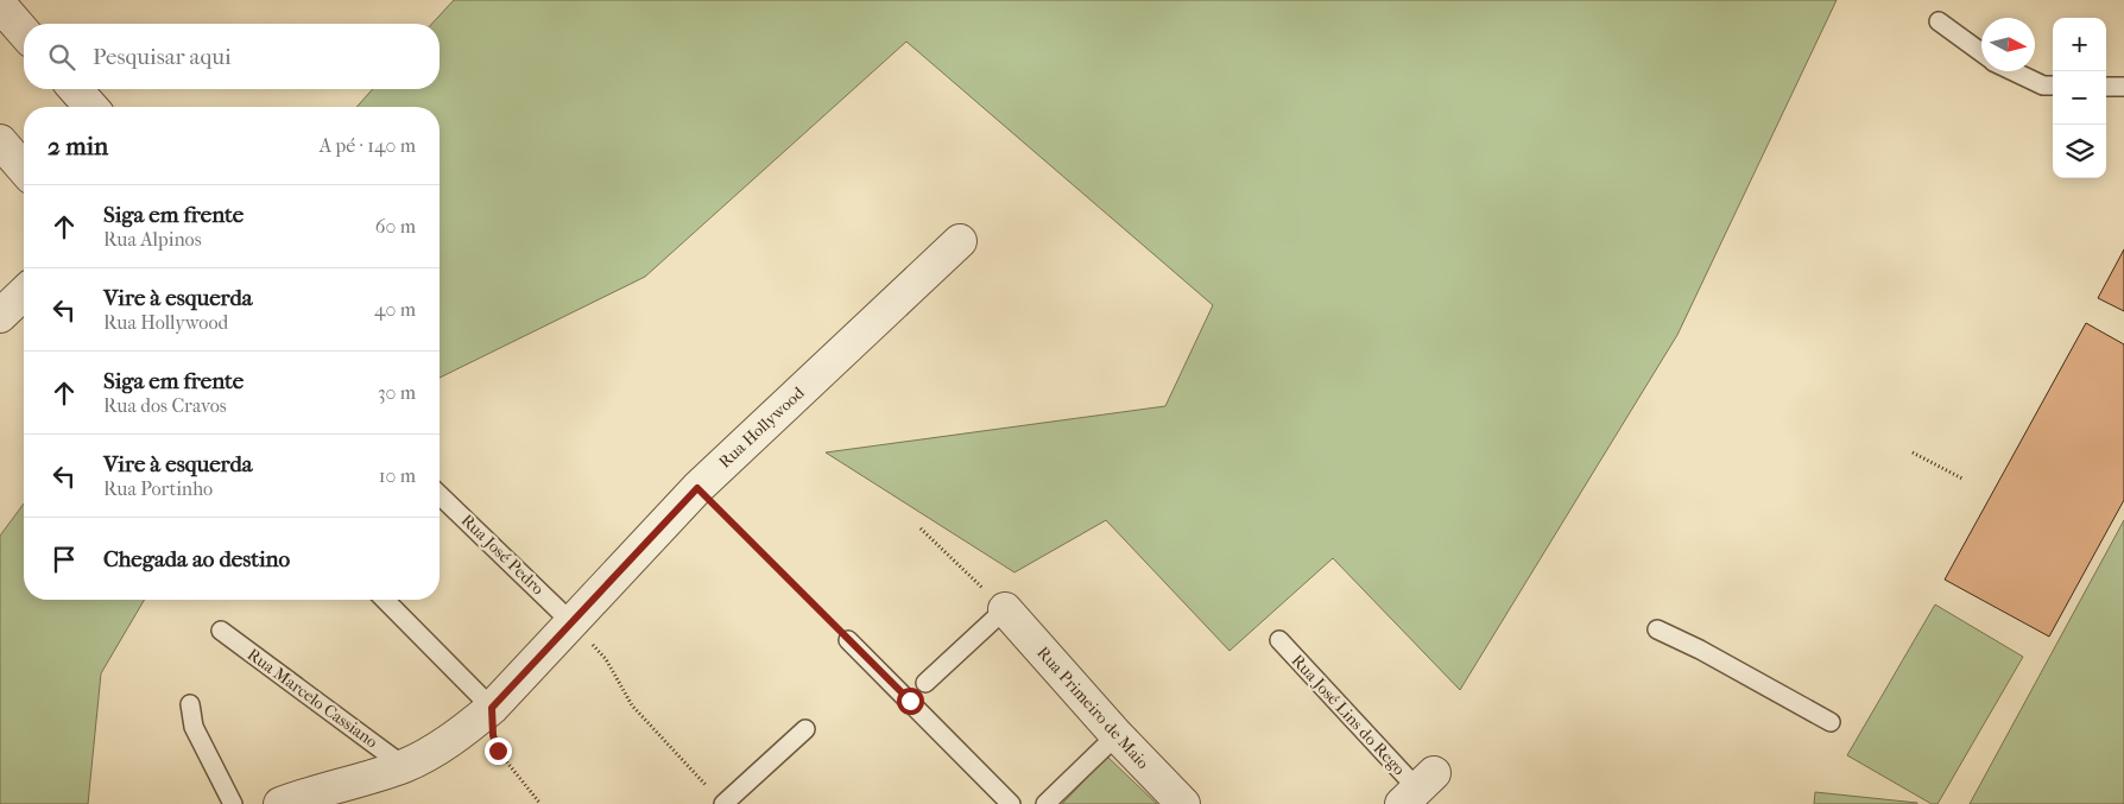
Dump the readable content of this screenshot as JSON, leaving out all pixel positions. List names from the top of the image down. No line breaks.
{"streets":{"street":["Rua Hollywood","Rua Primeiro de Maio"],"lane":["Rua José Pedro","Rua Marcelo Cassiano","Rua José Lins do Rego"]},"crossings":[["Rua Hollywood","Rua José Pedro"],["Rua Hollywood","Rua Marcelo Cassiano"]],"north":"right","page":{"map_buttons":["+","−"],"search":"Pesquisar aqui","heading":["2 min","A pé · 140 m"],"list":[["Siga em frente","Rua Alpinos","60 m"],["Vire à esquerda","Rua Hollywood","40 m"],["Siga em frente","Rua dos Cravos","30 m"],["Vire à esquerda","Rua Portinho","10 m"],"Chegada ao destino"]}}
